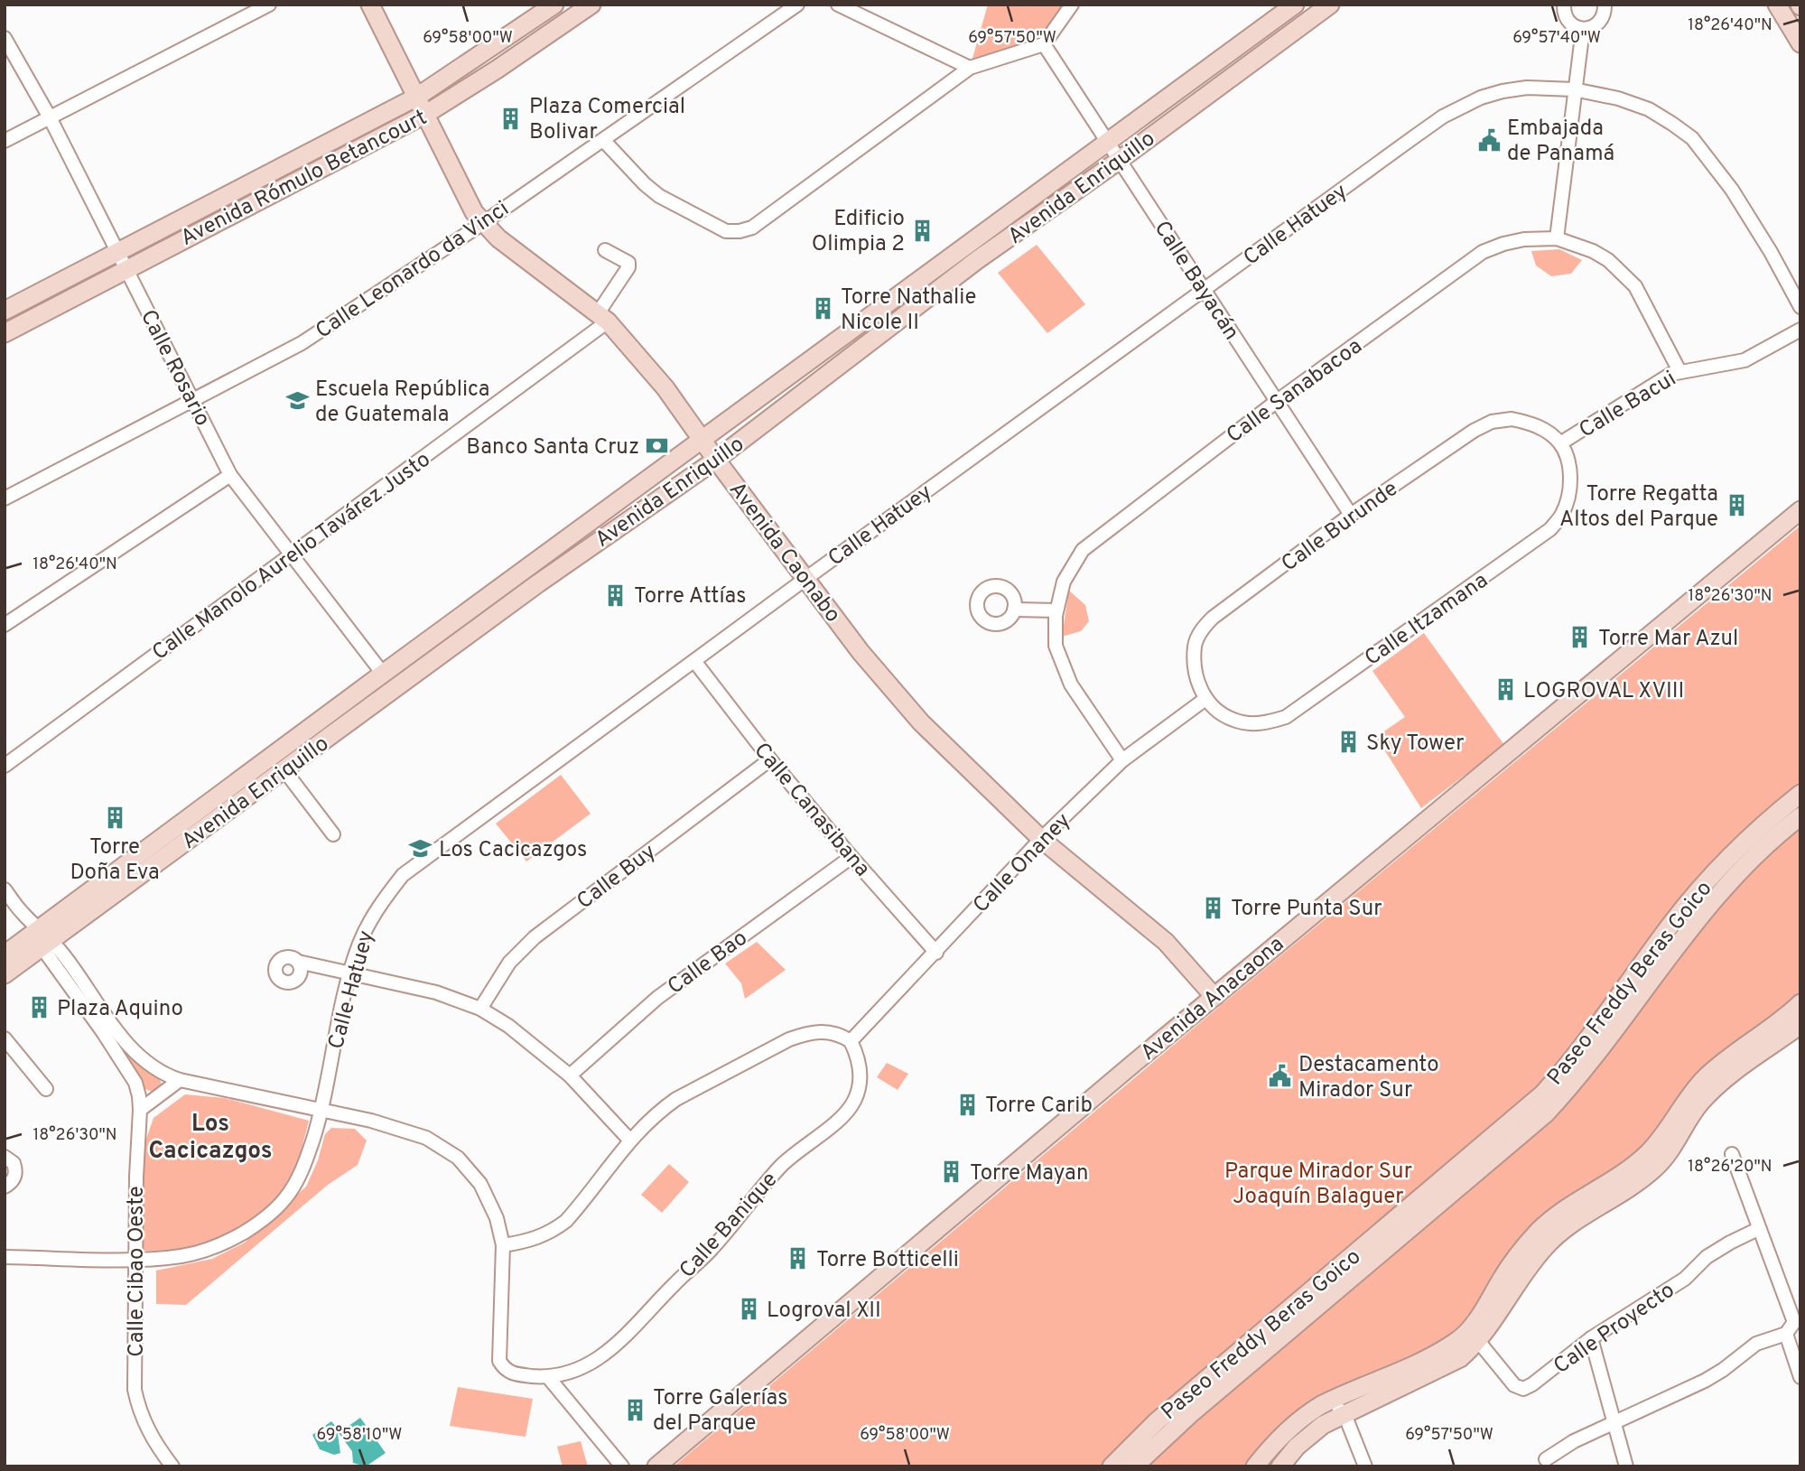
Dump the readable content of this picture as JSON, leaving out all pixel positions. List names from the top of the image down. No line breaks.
{"streets":{"main road":["Avenida Rómulo Betancourt","Avenida Enriquillo","Avenida Caonabo","Paseo Freddy Beras Goico","Avenida Anacaona"],"street":["Calle Hatuey","Calle Leonardo da Vinci","Calle Bayacán","Calle Rosario","Calle Sanabacoa","Calle Bacui","Calle Burunde","Calle Manolo Aurelio Tavárez Justo","Calle Itzamana","Calle Canasibana","Calle Onaney","Calle Buy","Calle Bao","Calle Banique","Calle Cibao Oeste","Calle Proyecto"]},"crossings":[["Avenida Rómulo Betancourt","Calle Rosario"],["Avenida Rómulo Betancourt","Avenida Caonabo"],["Avenida Enriquillo","Calle Bayacán"],["Avenida Enriquillo","Calle Rosario"],["Avenida Enriquillo","Avenida Caonabo"],["Avenida Enriquillo","Calle Cibao Oeste"],["Calle Hatuey","Calle Bayacán"],["Calle Hatuey","Avenida Caonabo"],["Calle Hatuey","Calle Canasibana"],["Calle Hatuey","Calle Cibao Oeste"],["Calle Leonardo da Vinci","Calle Rosario"],["Calle Leonardo da Vinci","Avenida Caonabo"],["Calle Bayacán","Calle Sanabacoa"],["Calle Bayacán","Calle Burunde"],["Calle Rosario","Calle Manolo Aurelio Tavárez Justo"],["Calle Sanabacoa","Calle Bacui"],["Calle Sanabacoa","Calle Onaney"],["Calle Bacui","Calle Burunde"],["Calle Bacui","Calle Itzamana"],["Calle Burunde","Calle Itzamana"],["Calle Burunde","Calle Onaney"],["Avenida Caonabo","Calle Manolo Aurelio Tavárez Justo"],["Avenida Caonabo","Calle Onaney"],["Avenida Caonabo","Avenida Anacaona"],["Calle Canasibana","Calle Onaney"],["Calle Canasibana","Calle Buy"],["Calle Canasibana","Calle Bao"],["Calle Onaney","Calle Banique"]],"districts":["Los Cacicazgos"],"parks":["Parque Mirador Sur Joaquín Balaguer"],"places":{"building":["Plaza Comercial Bolivar","Edificio Olimpia 2","Torre Nathalie Nicole II","Torre Regatta Altos del Parque","Torre Attías","Torre Mar Azul","LOGROVAL XVIII","Sky Tower","Torre Doña Eva","Torre Punta Sur","Plaza Aquino","Torre Carib","Torre Mayan","Torre Botticelli","Logroval XII","Torre Galerías del Parque"],"public building":["Embajada de Panamá","Destacamento Mirador Sur"],"school or university":["Escuela República de Guatemala","Los Cacicazgos"],"bank":["Banco Santa Cruz"]},"coordinates":["18°26'40\"N","69°58'00\"W","69°57'50\"W","69°57'40\"W","18°26'30\"N","18°26'20\"N","69°58'10\"W"]}
